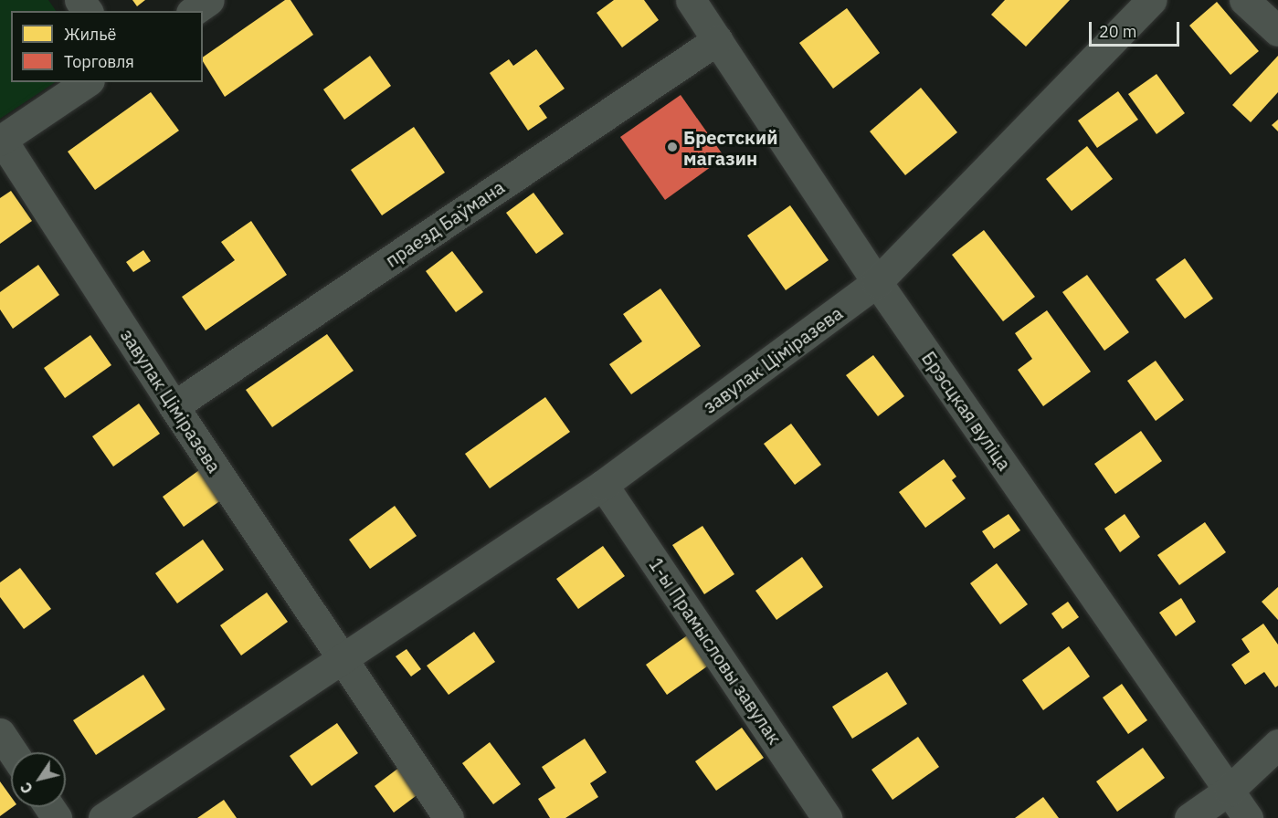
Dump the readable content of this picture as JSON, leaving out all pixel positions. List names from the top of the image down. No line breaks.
{"streets":{"street":["праезд Баўмана","завулак Ціміразева","Брэсцкая вуліца","1-ы Прамысловы завулак"]},"crossings":[["праезд Баўмана","завулак Ціміразева"],["праезд Баўмана","Брэсцкая вуліца"],["завулак Ціміразева","Брэсцкая вуліца"],["завулак Ціміразева","1-ы Прамысловы завулак"]],"places":["Брестский магазин"],"legend":["Жильё","Торговля"],"scale_bar":"20 m","north":"bottom left"}
